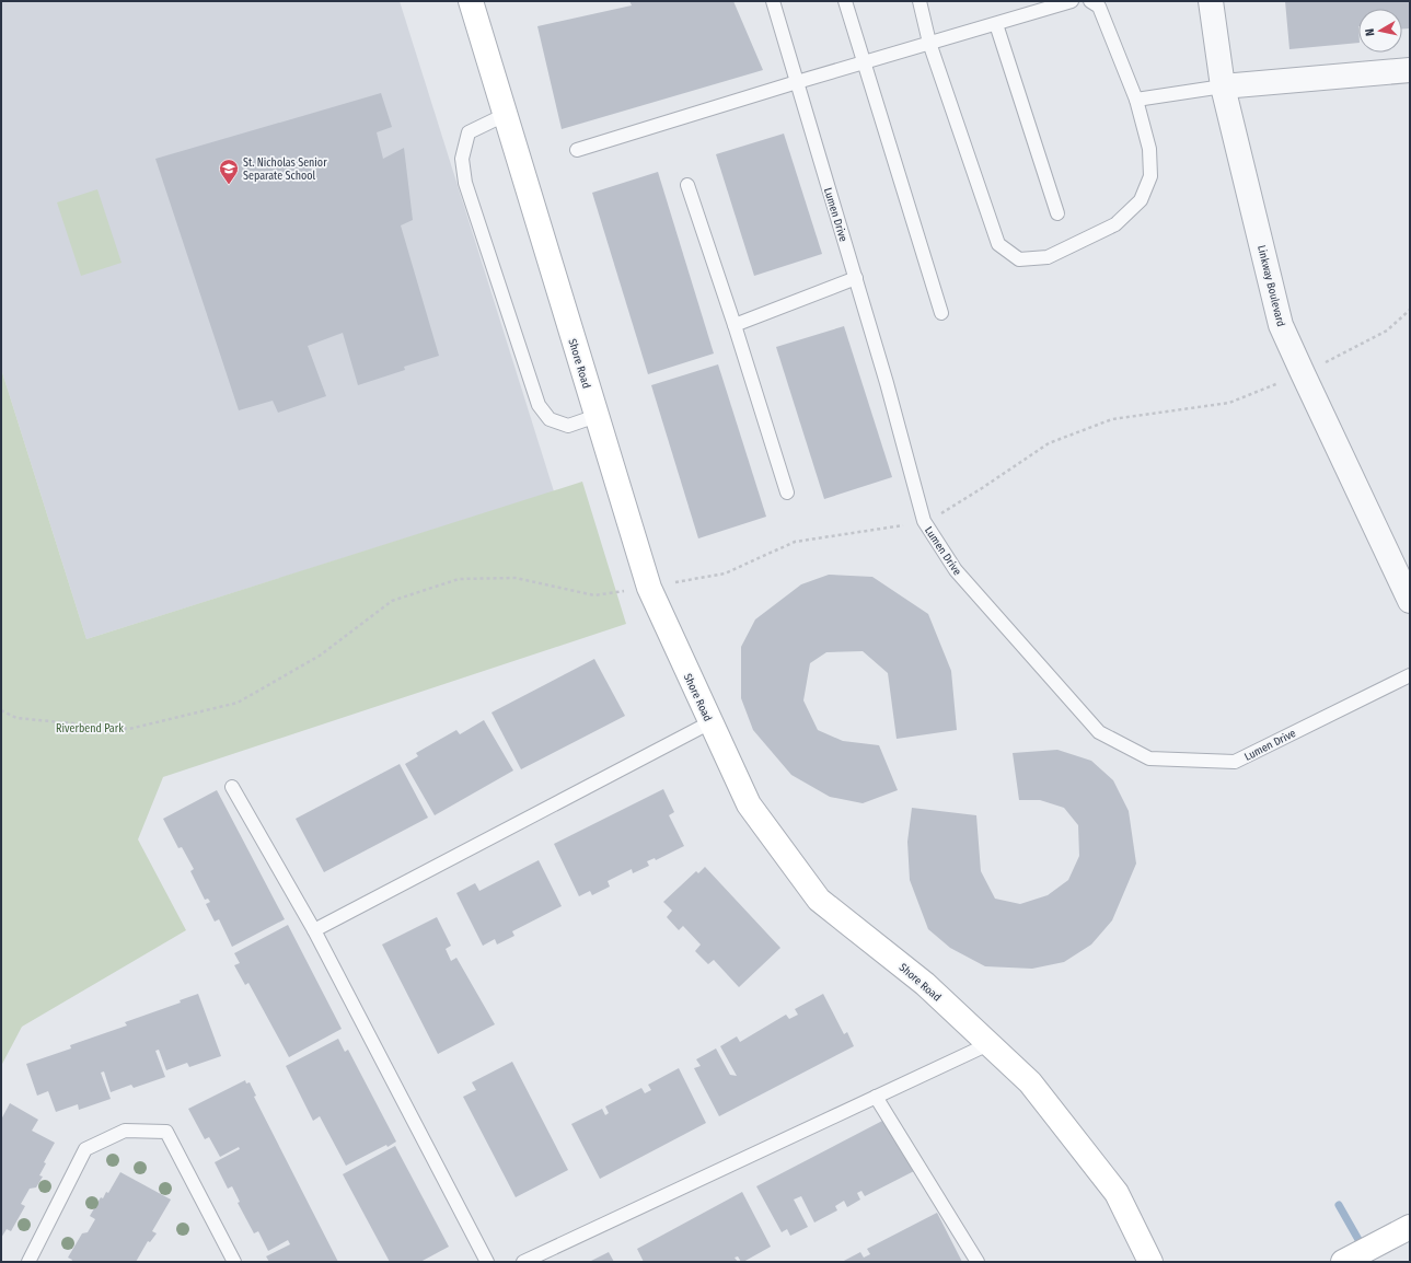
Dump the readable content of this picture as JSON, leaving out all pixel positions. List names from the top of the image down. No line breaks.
{"streets":{"street":["Linkway Boulevard","Shore Road"],"lane":["Lumen Drive"]},"parks":["Riverbend Park"],"places":{"school or university":["St. Nicholas Senior Separate School"]},"north":"left"}
